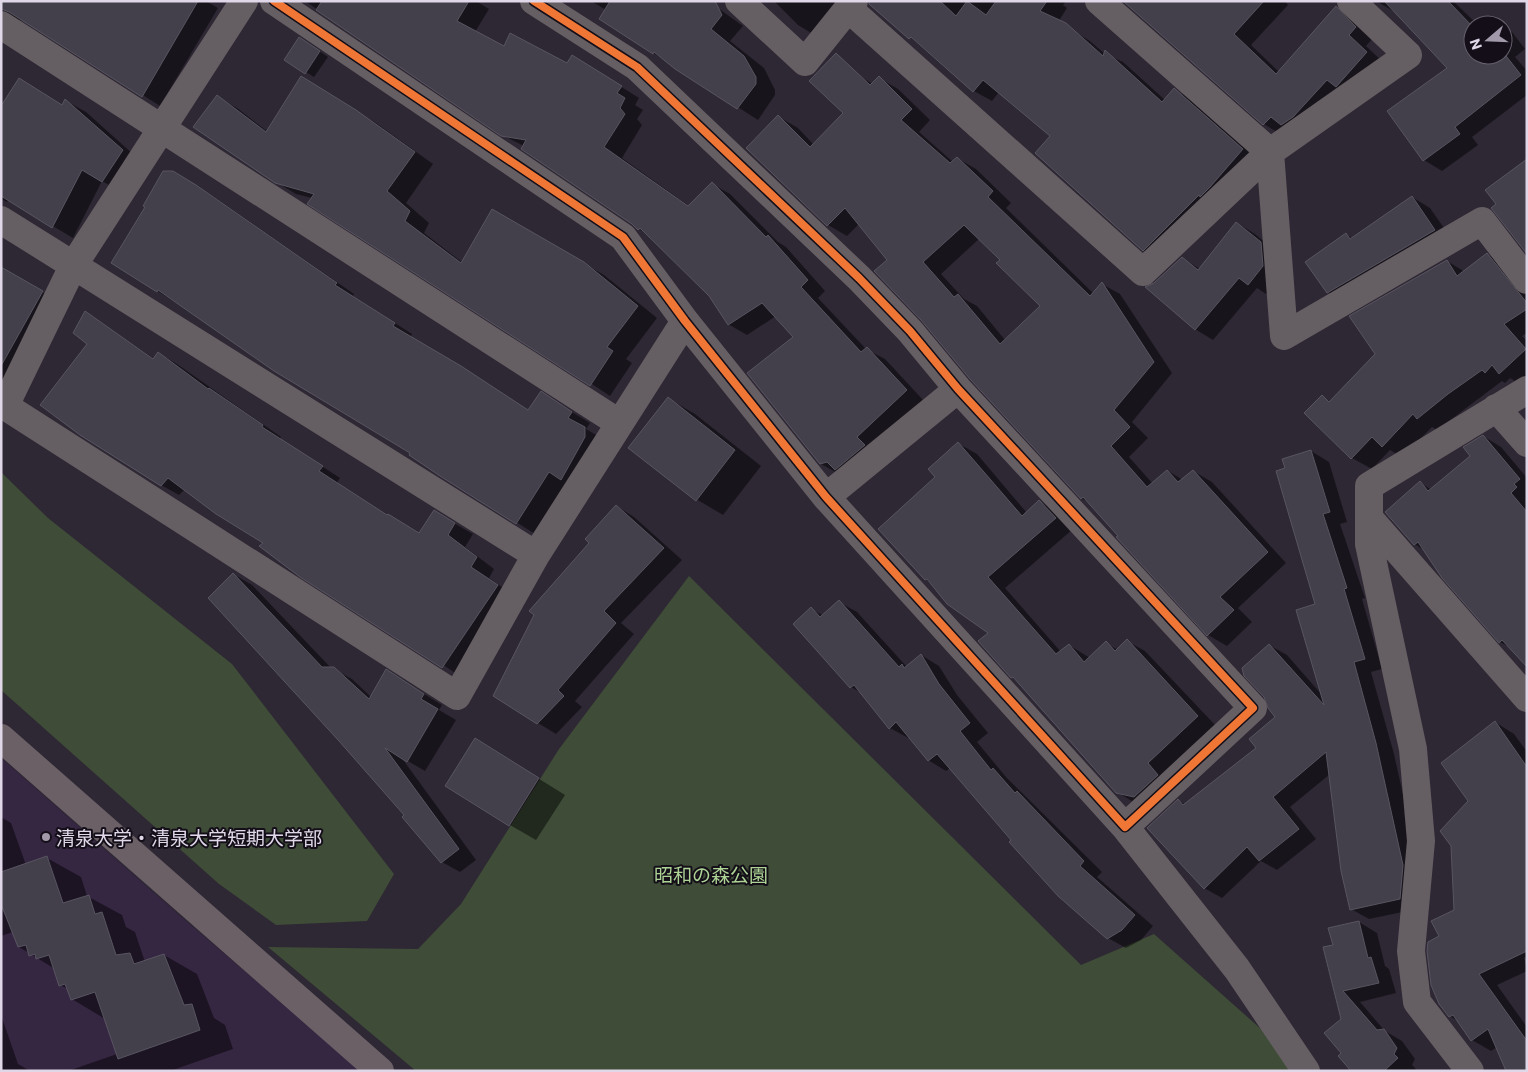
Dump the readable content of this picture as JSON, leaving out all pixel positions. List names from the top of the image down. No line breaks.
{"parks":["昭和の森公園"],"places":["清泉大学・清泉大学短期大学部"],"north":"left"}
